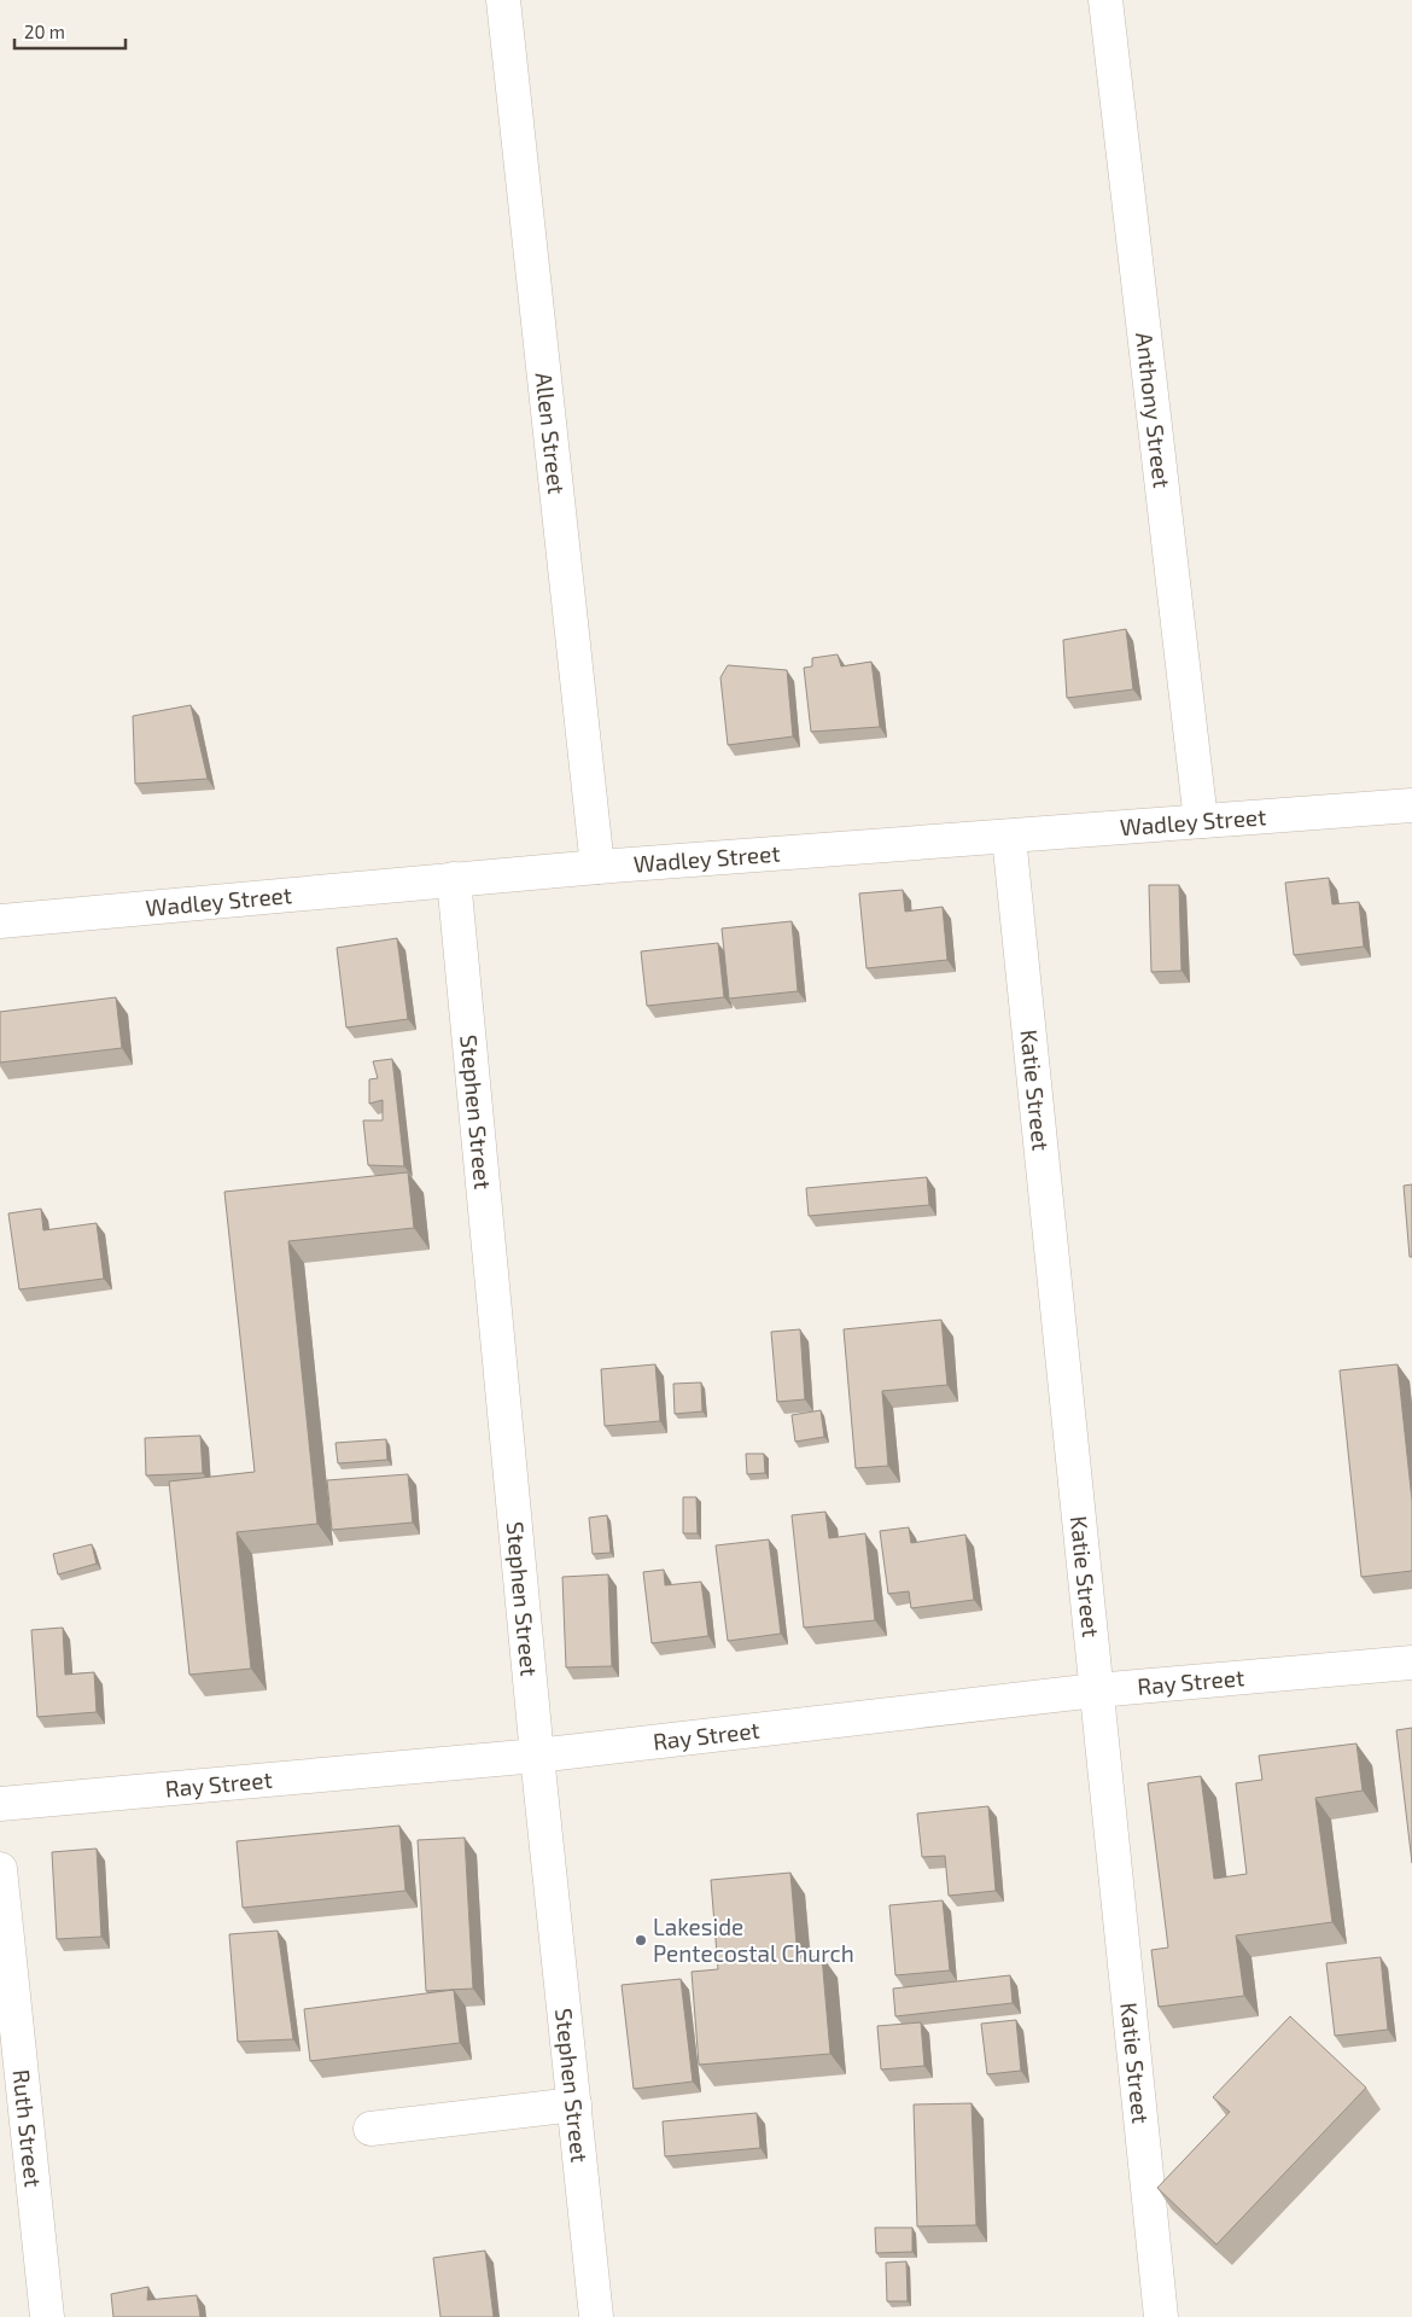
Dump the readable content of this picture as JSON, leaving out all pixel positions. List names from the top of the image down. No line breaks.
{"streets":{"street":["Anthony Street","Allen Street","Wadley Street","Katie Street","Stephen Street","Ray Street","Ruth Street"]},"crossings":[["Anthony Street","Wadley Street"],["Allen Street","Wadley Street"],["Wadley Street","Katie Street"],["Wadley Street","Stephen Street"],["Katie Street","Ray Street"],["Stephen Street","Ray Street"]],"places":["Lakeside Pentecostal Church"],"scale_bar":"20 m"}
